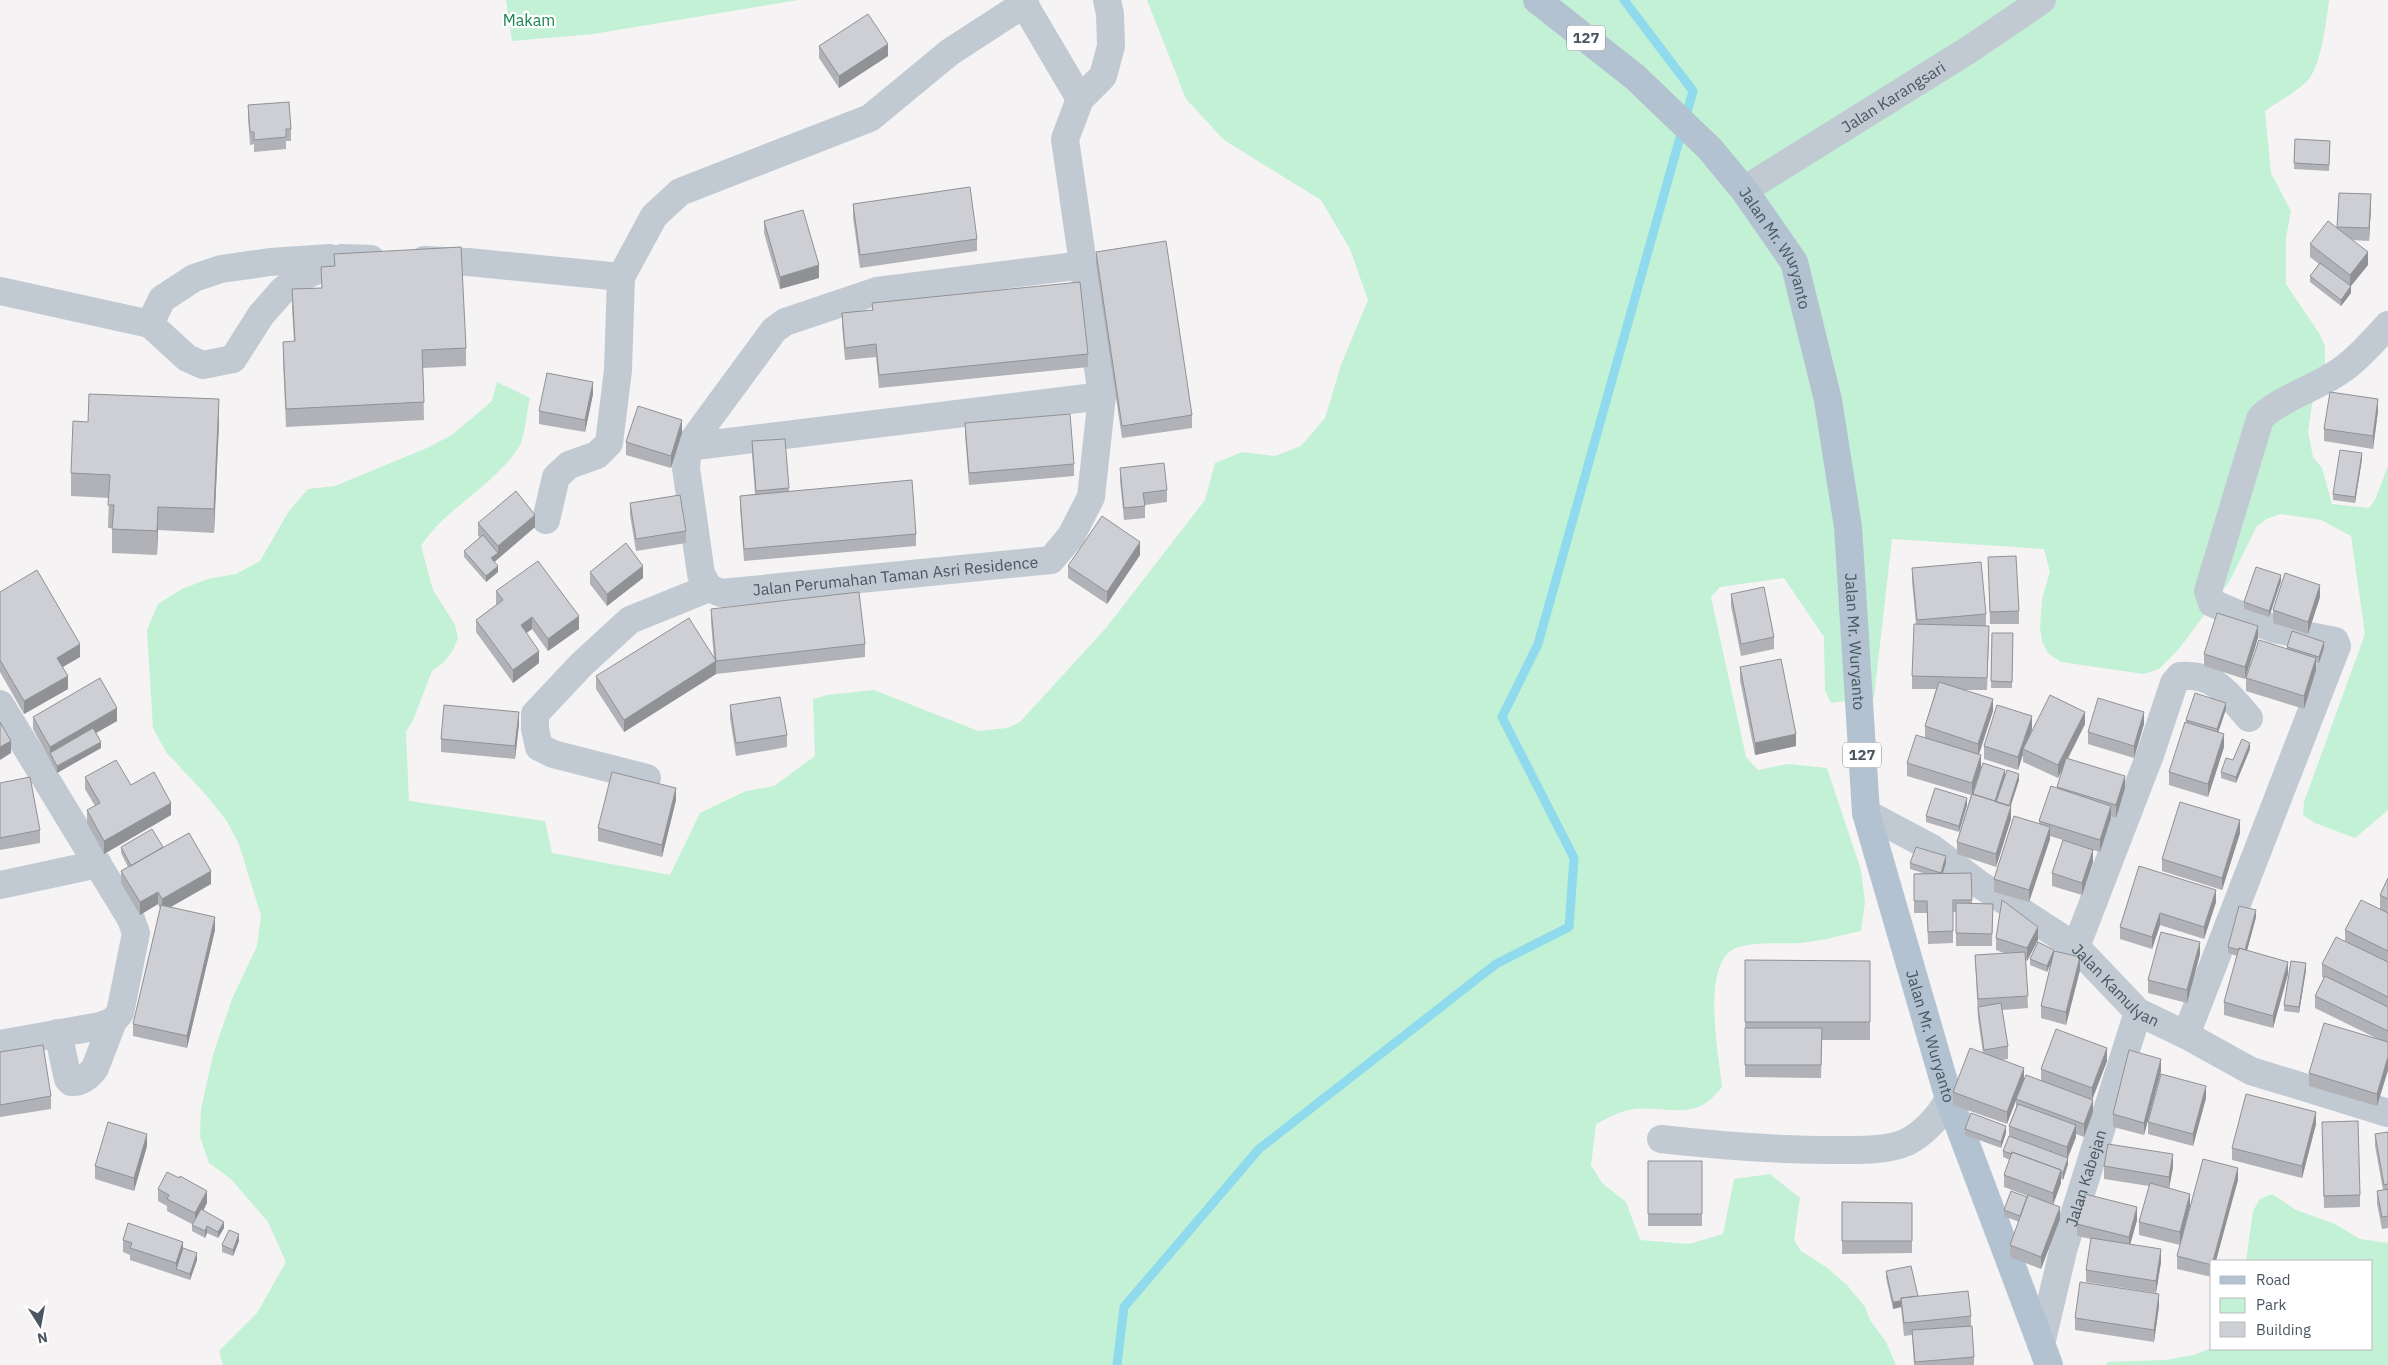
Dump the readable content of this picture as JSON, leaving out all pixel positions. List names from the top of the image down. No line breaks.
{"streets":{"main road":["127","Jalan Mr. Wuryanto"],"street":["Jalan Karangsari","Jalan Perumahan Taman Asri Residence","Jalan Kamulyan","Jalan Kabejan"]},"crossings":[["Jalan Karangsari","Jalan Mr. Wuryanto"],["Jalan Mr. Wuryanto","Jalan Kamulyan"],["Jalan Mr. Wuryanto","Jalan Kabejan"],["Jalan Kamulyan","Jalan Kabejan"]],"parks":["Makam"],"legend":["Road","Park","Building"],"north":"bottom"}
